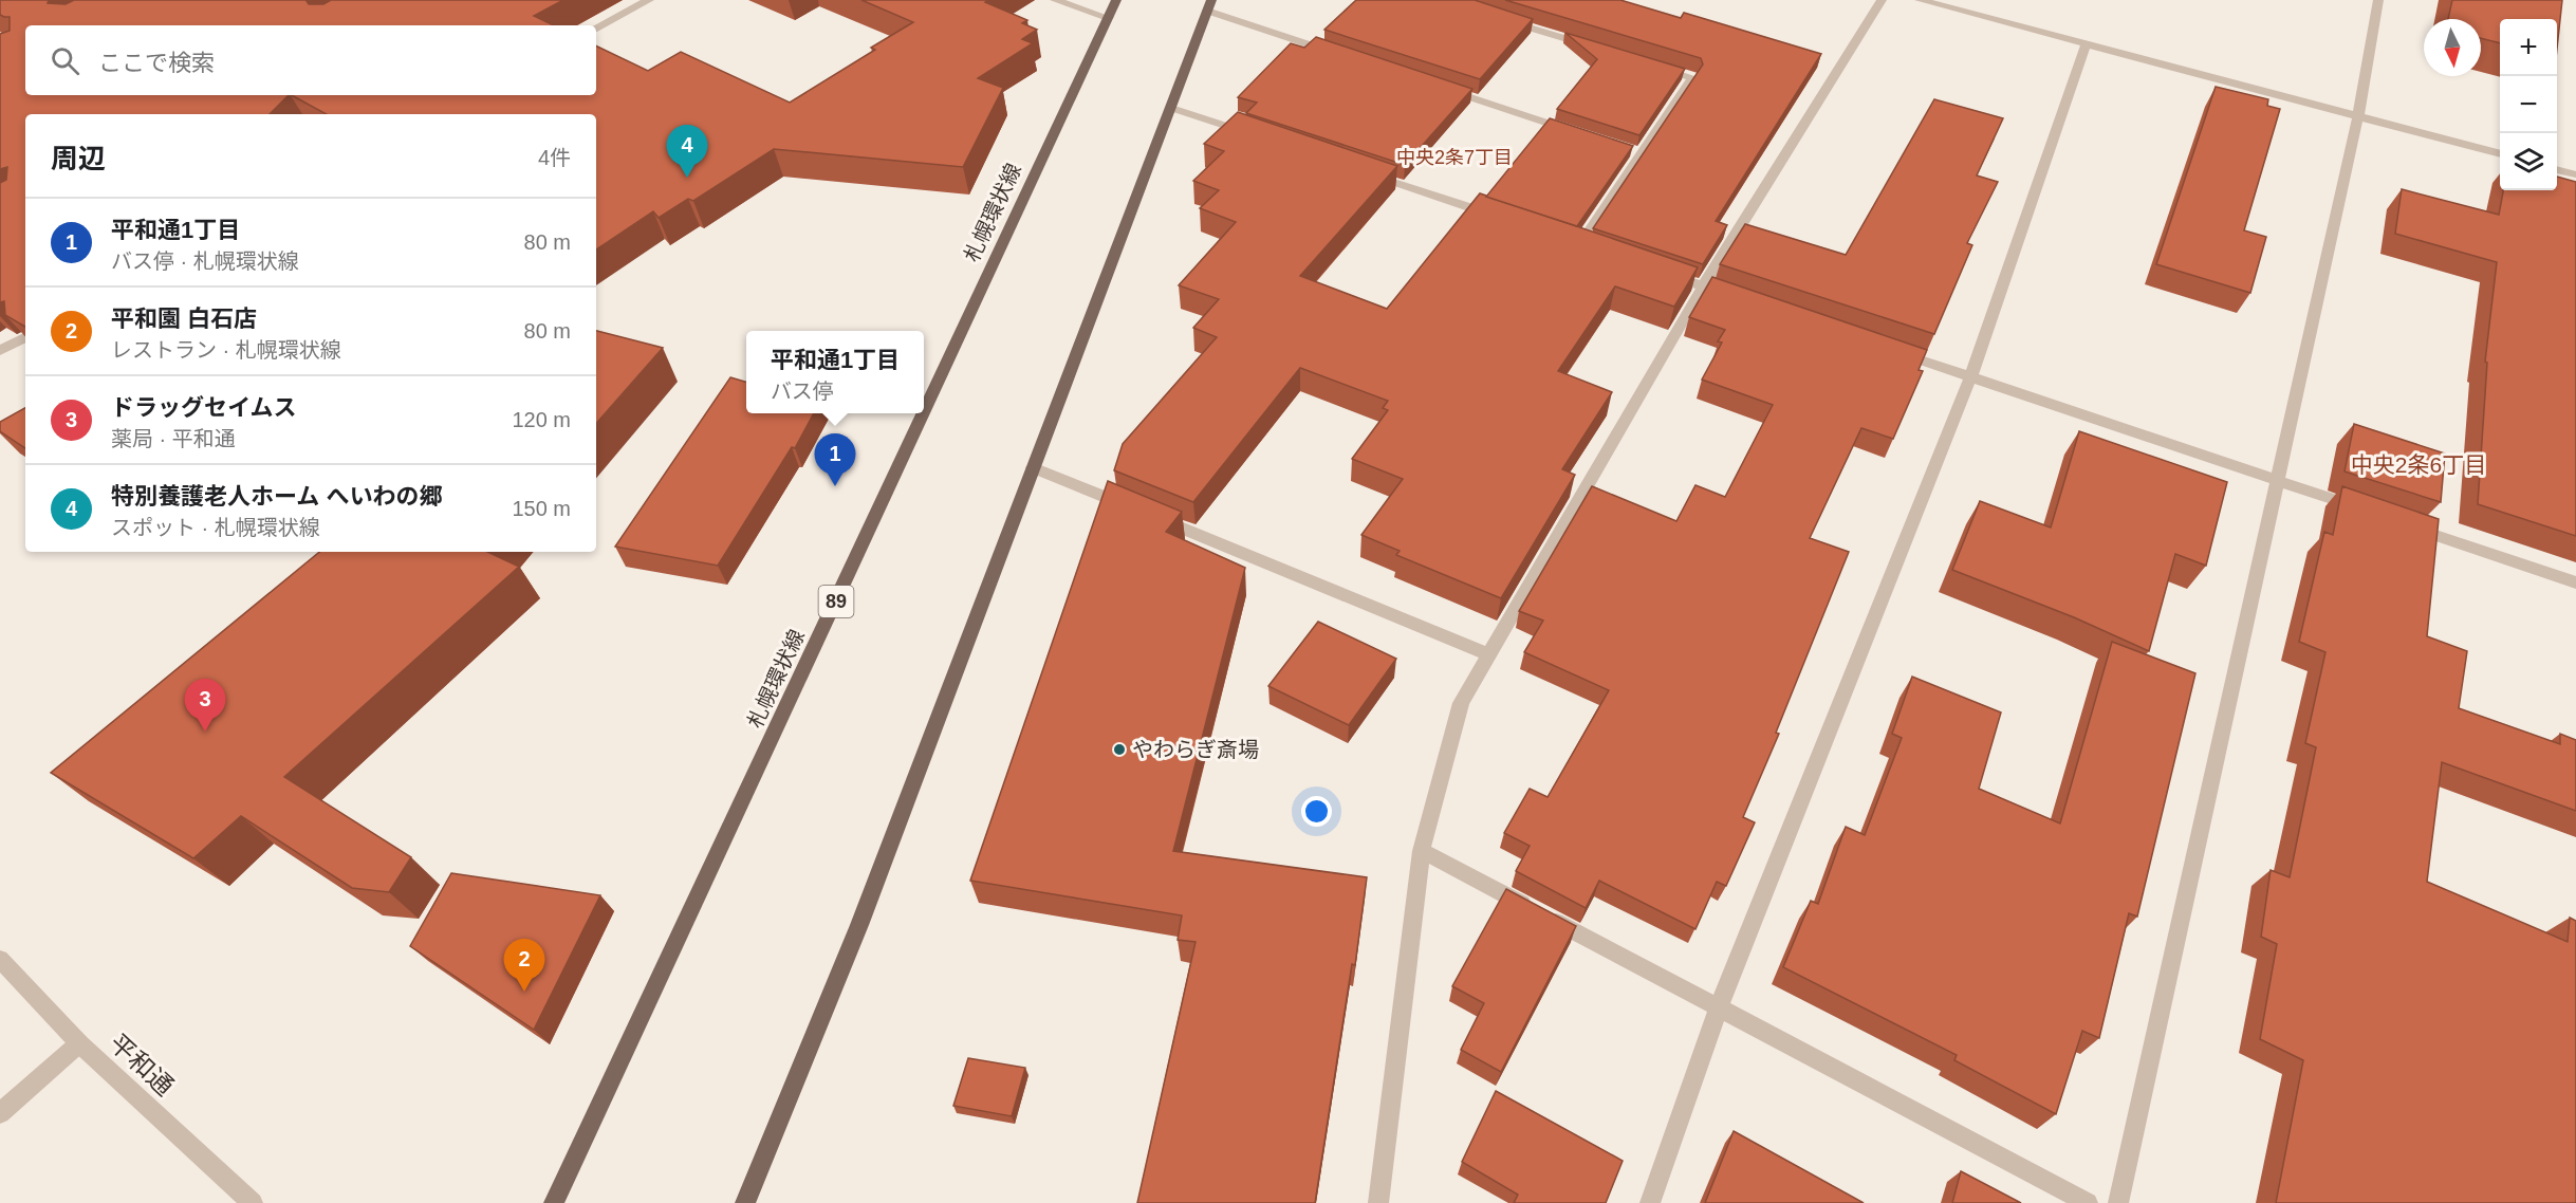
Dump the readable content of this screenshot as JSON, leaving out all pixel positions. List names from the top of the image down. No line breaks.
{"streets":{"main road":["札幌環状線","89"],"street":["平和通"]},"districts":["中央2条7丁目","中央2条6丁目"],"places":["やわらぎ斎場"],"north":"bottom","page":{"map_buttons":["+","−"],"search":"ここで検索","heading":["周辺","4件"],"pins":["4","1","3","2"],"list":[{"mark":"1","name":"平和通1丁目","note":"バス停 · 札幌環状線","value":"80 m"},{"mark":"2","name":"平和園 白石店","note":"レストラン · 札幌環状線","value":"80 m"},{"mark":"3","name":"ドラッグセイムス","note":"薬局 · 平和通","value":"120 m"},{"mark":"4","name":"特別養護老人ホーム へいわの郷","note":"スポット · 札幌環状線","value":"150 m"}],"popup":["平和通1丁目","バス停"]}}
